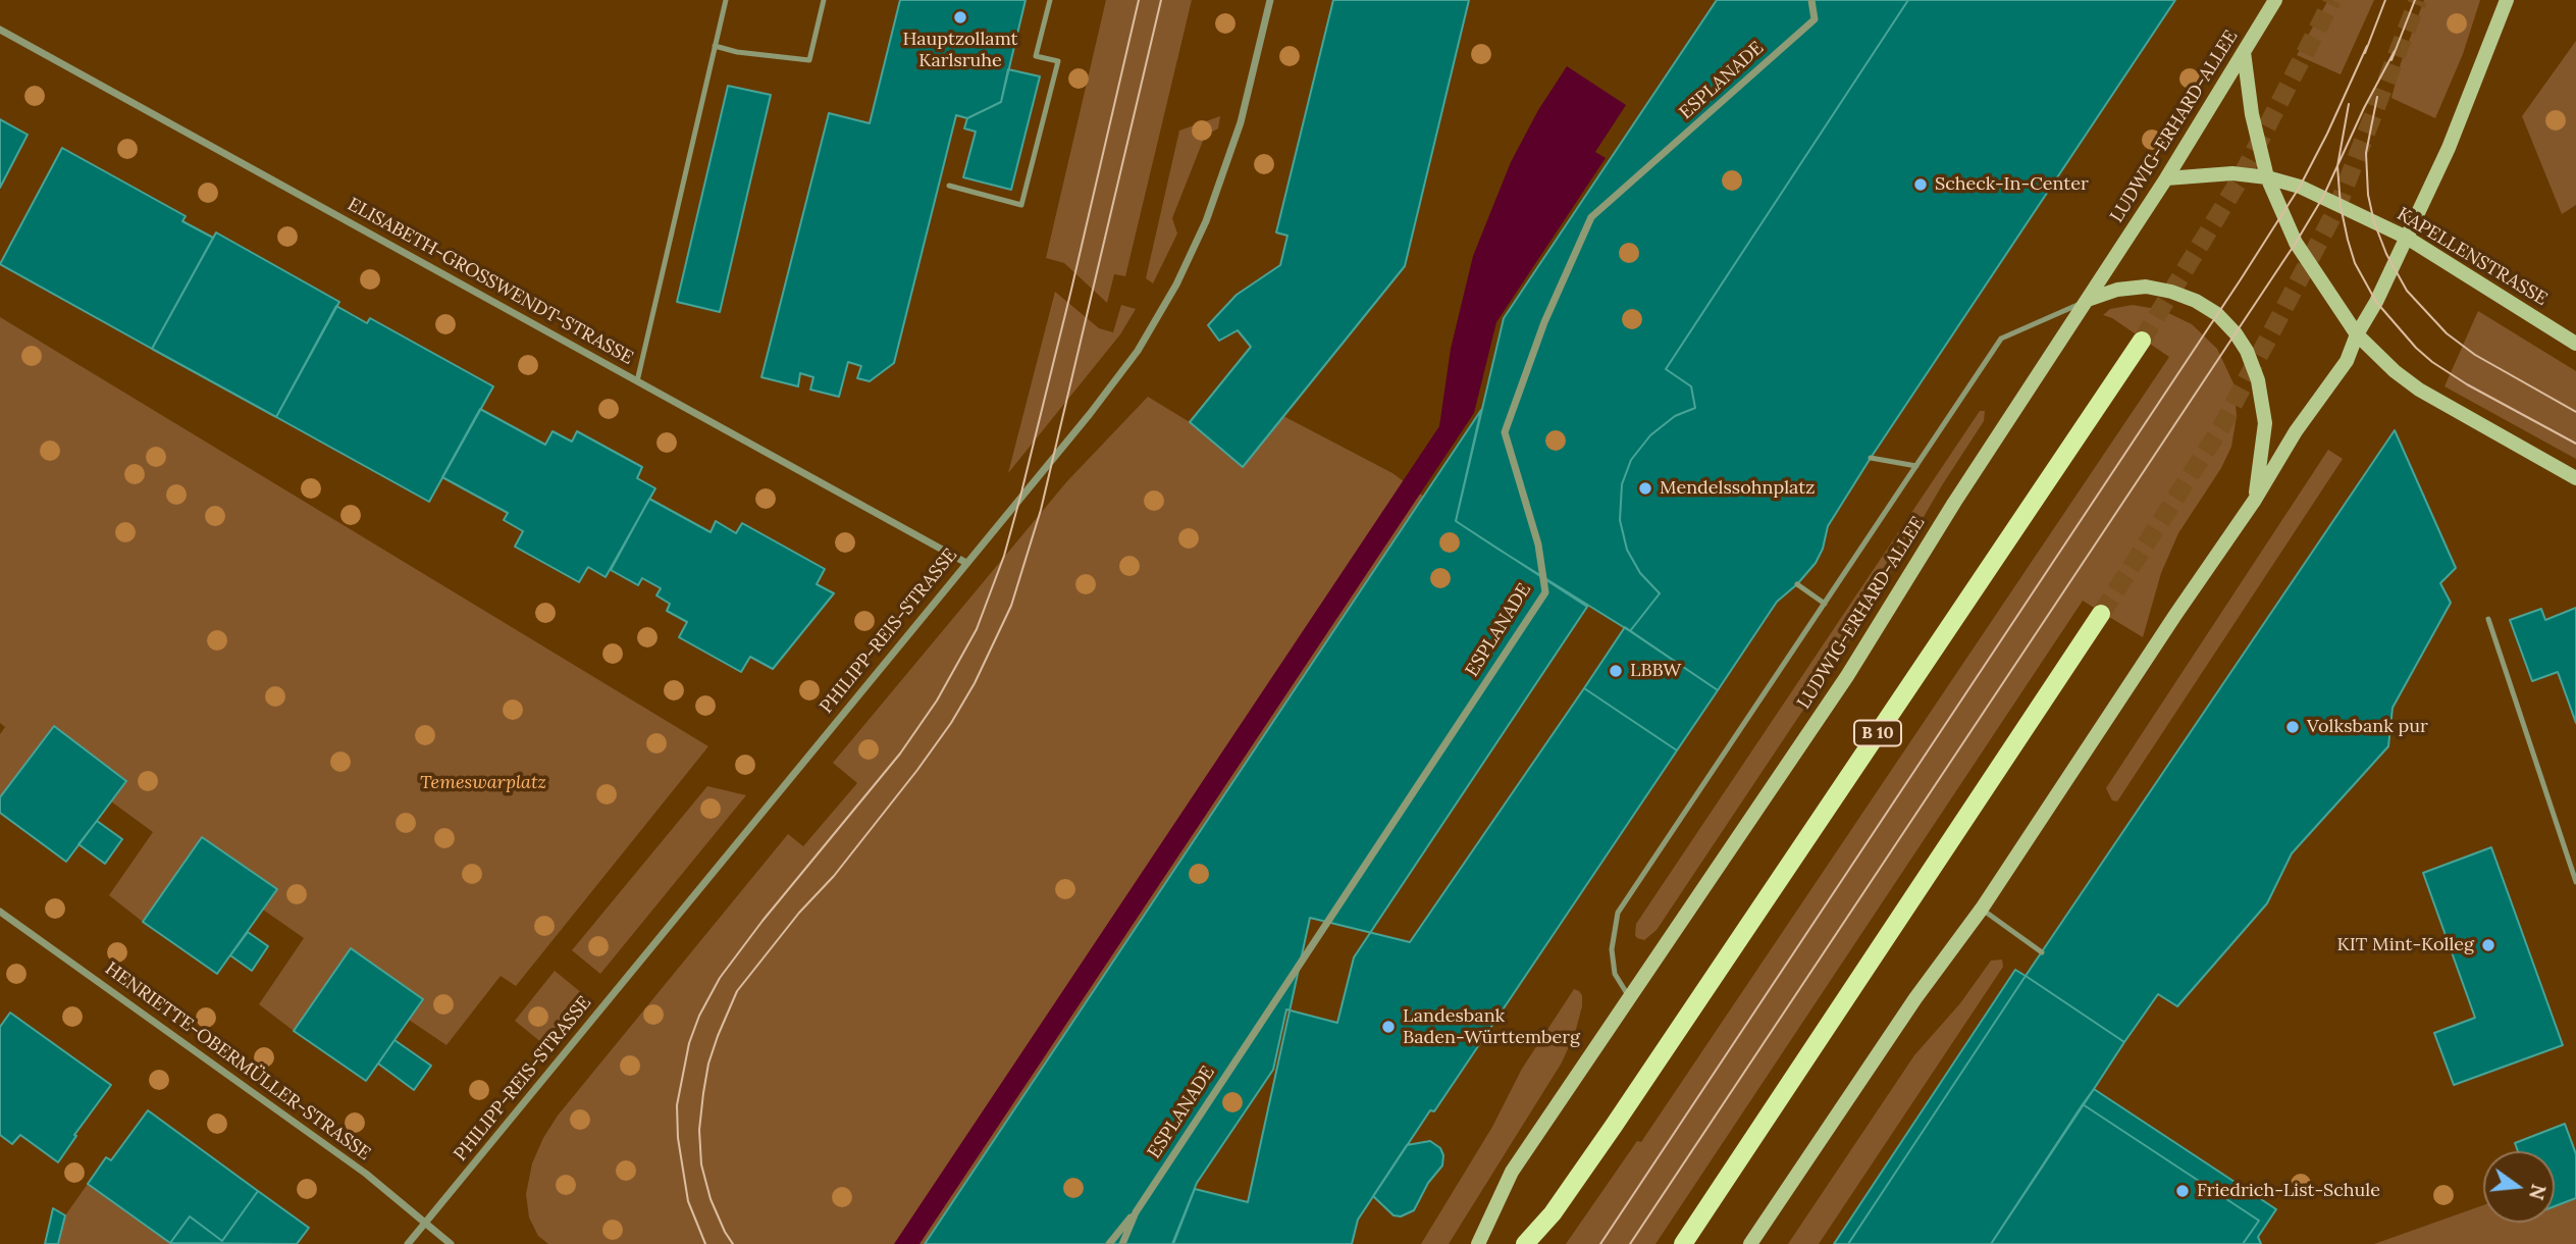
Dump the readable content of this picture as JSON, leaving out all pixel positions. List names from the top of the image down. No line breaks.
{"streets":{"main road":["LUDWIG-ERHARD-ALLEE","KAPELLENSTRASSE","B 10"],"street":["ESPLANADE","ELISABETH-GROSSWENDT-STRASSE","PHILIPP-REIS-STRASSE","HENRIETTE-OBERMÜLLER-STRASSE"]},"crossings":[["LUDWIG-ERHARD-ALLEE","KAPELLENSTRASSE"],["ELISABETH-GROSSWENDT-STRASSE","PHILIPP-REIS-STRASSE"],["PHILIPP-REIS-STRASSE","HENRIETTE-OBERMÜLLER-STRASSE"]],"parks":["Temeswarplatz"],"places":["Hauptzollamt Karlsruhe","Scheck-In-Center","Mendelssohnplatz","LBBW","Volksbank pur","KIT Mint-Kolleg","Landesbank Baden-Württemberg","Friedrich-List-Schule"],"north":"right"}
